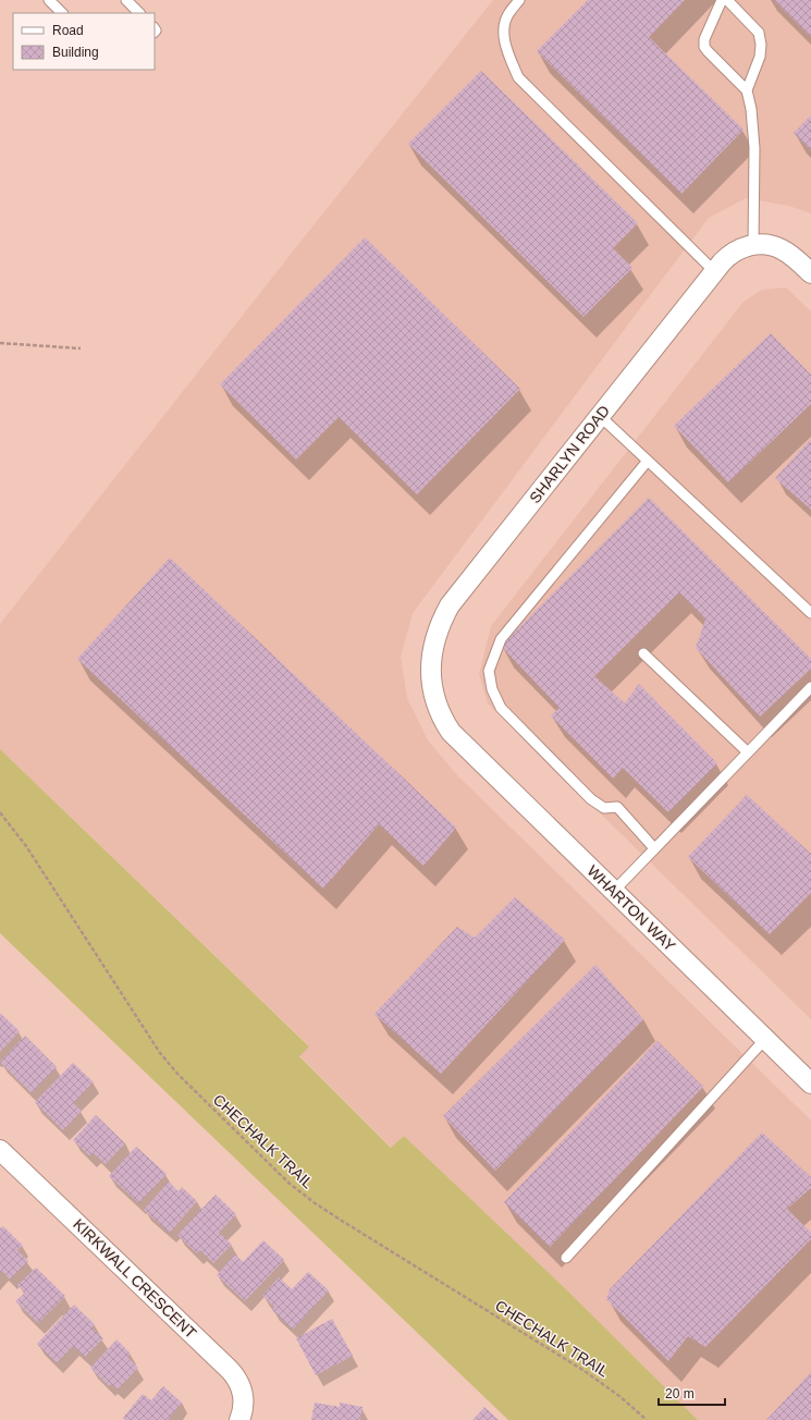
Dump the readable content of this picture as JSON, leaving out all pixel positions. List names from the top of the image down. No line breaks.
{"streets":{"street":["SHARLYN ROAD","WHARTON WAY","KIRKWALL CRESCENT"],"path":["CHECHALK TRAIL"]},"crossings":[["SHARLYN ROAD","WHARTON WAY"]],"legend":["Road","Building"],"scale_bar":"20 m"}
